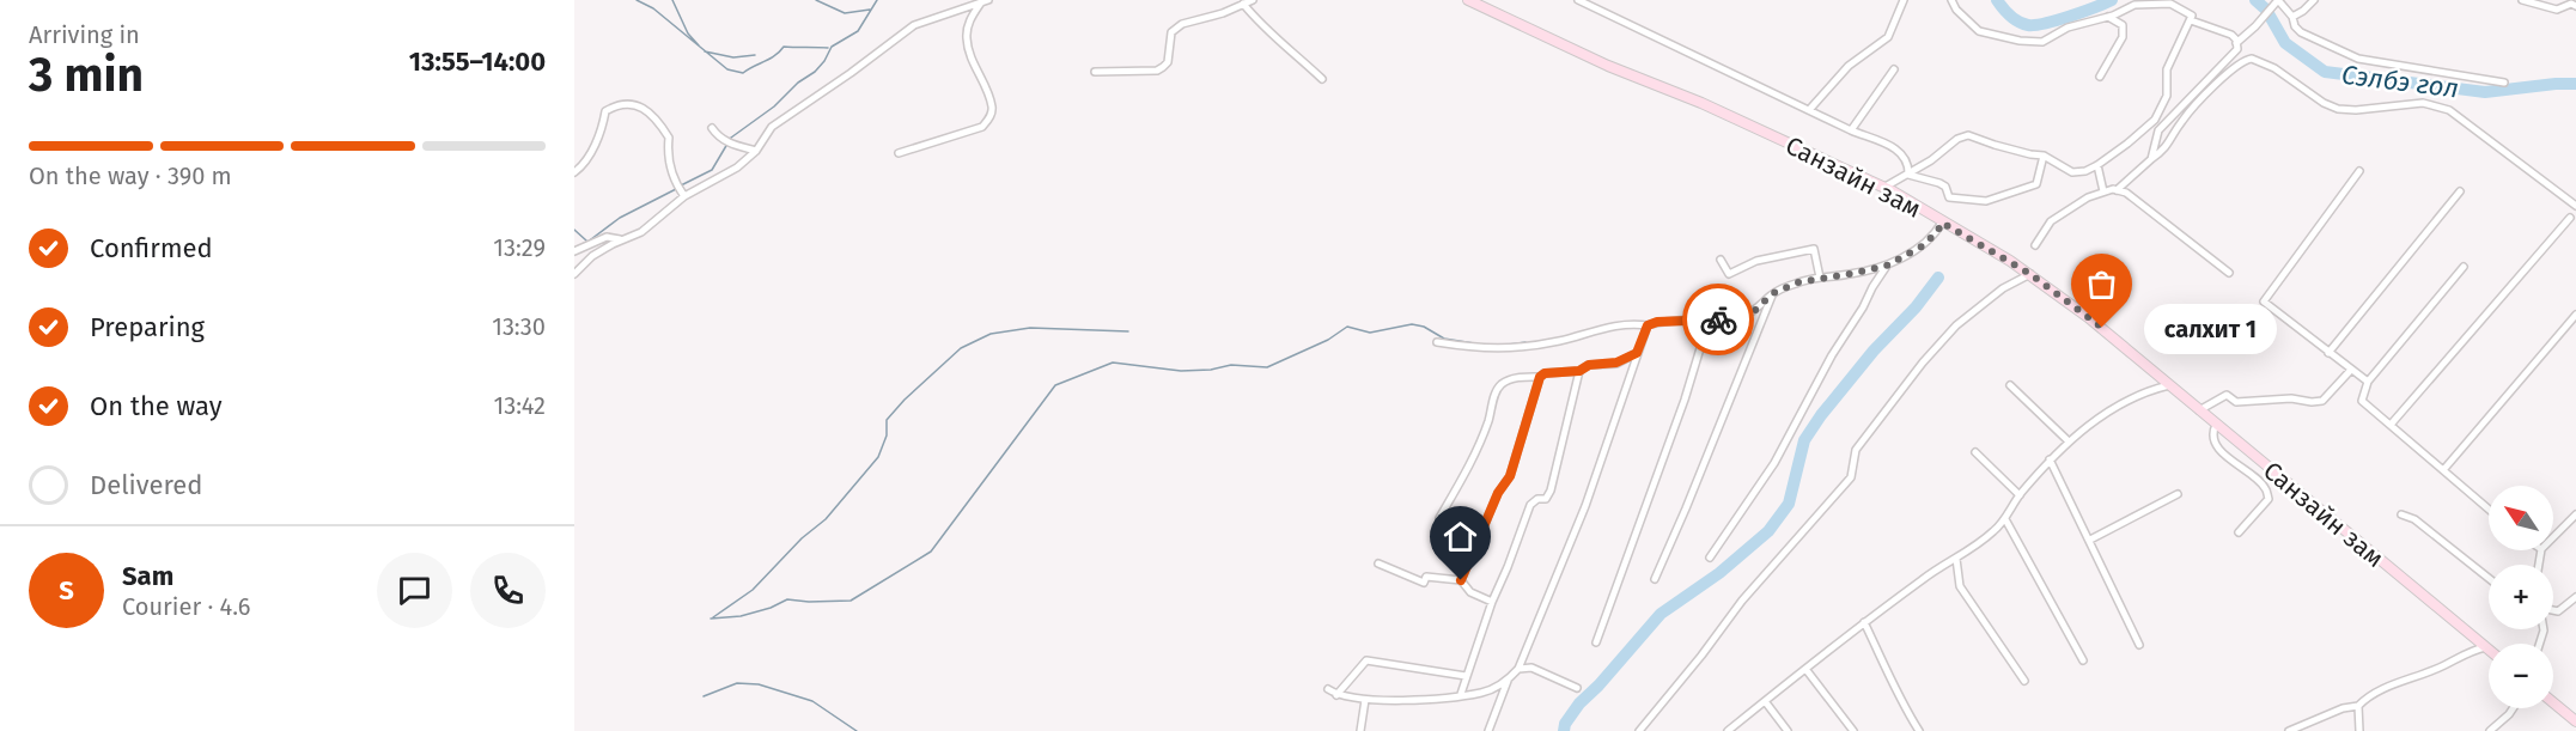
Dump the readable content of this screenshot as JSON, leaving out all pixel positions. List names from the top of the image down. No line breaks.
{"streets":{"main road":["Санзайн зам"]},"water":["Сэлбэ гол"],"places":["салхит 1"],"north":"top left","page":{"heading":["3 min","Arriving in","13:55–14:00"],"panel":["Sam","Courier · 4.6"],"bar":"On the way · 390 m","list":[["Confirmed","13:29"],["Preparing","13:30"],["On the way","13:42"],"Delivered"],"bubble":"салхит 1","map_buttons":["+","−"],"round":"S"}}
